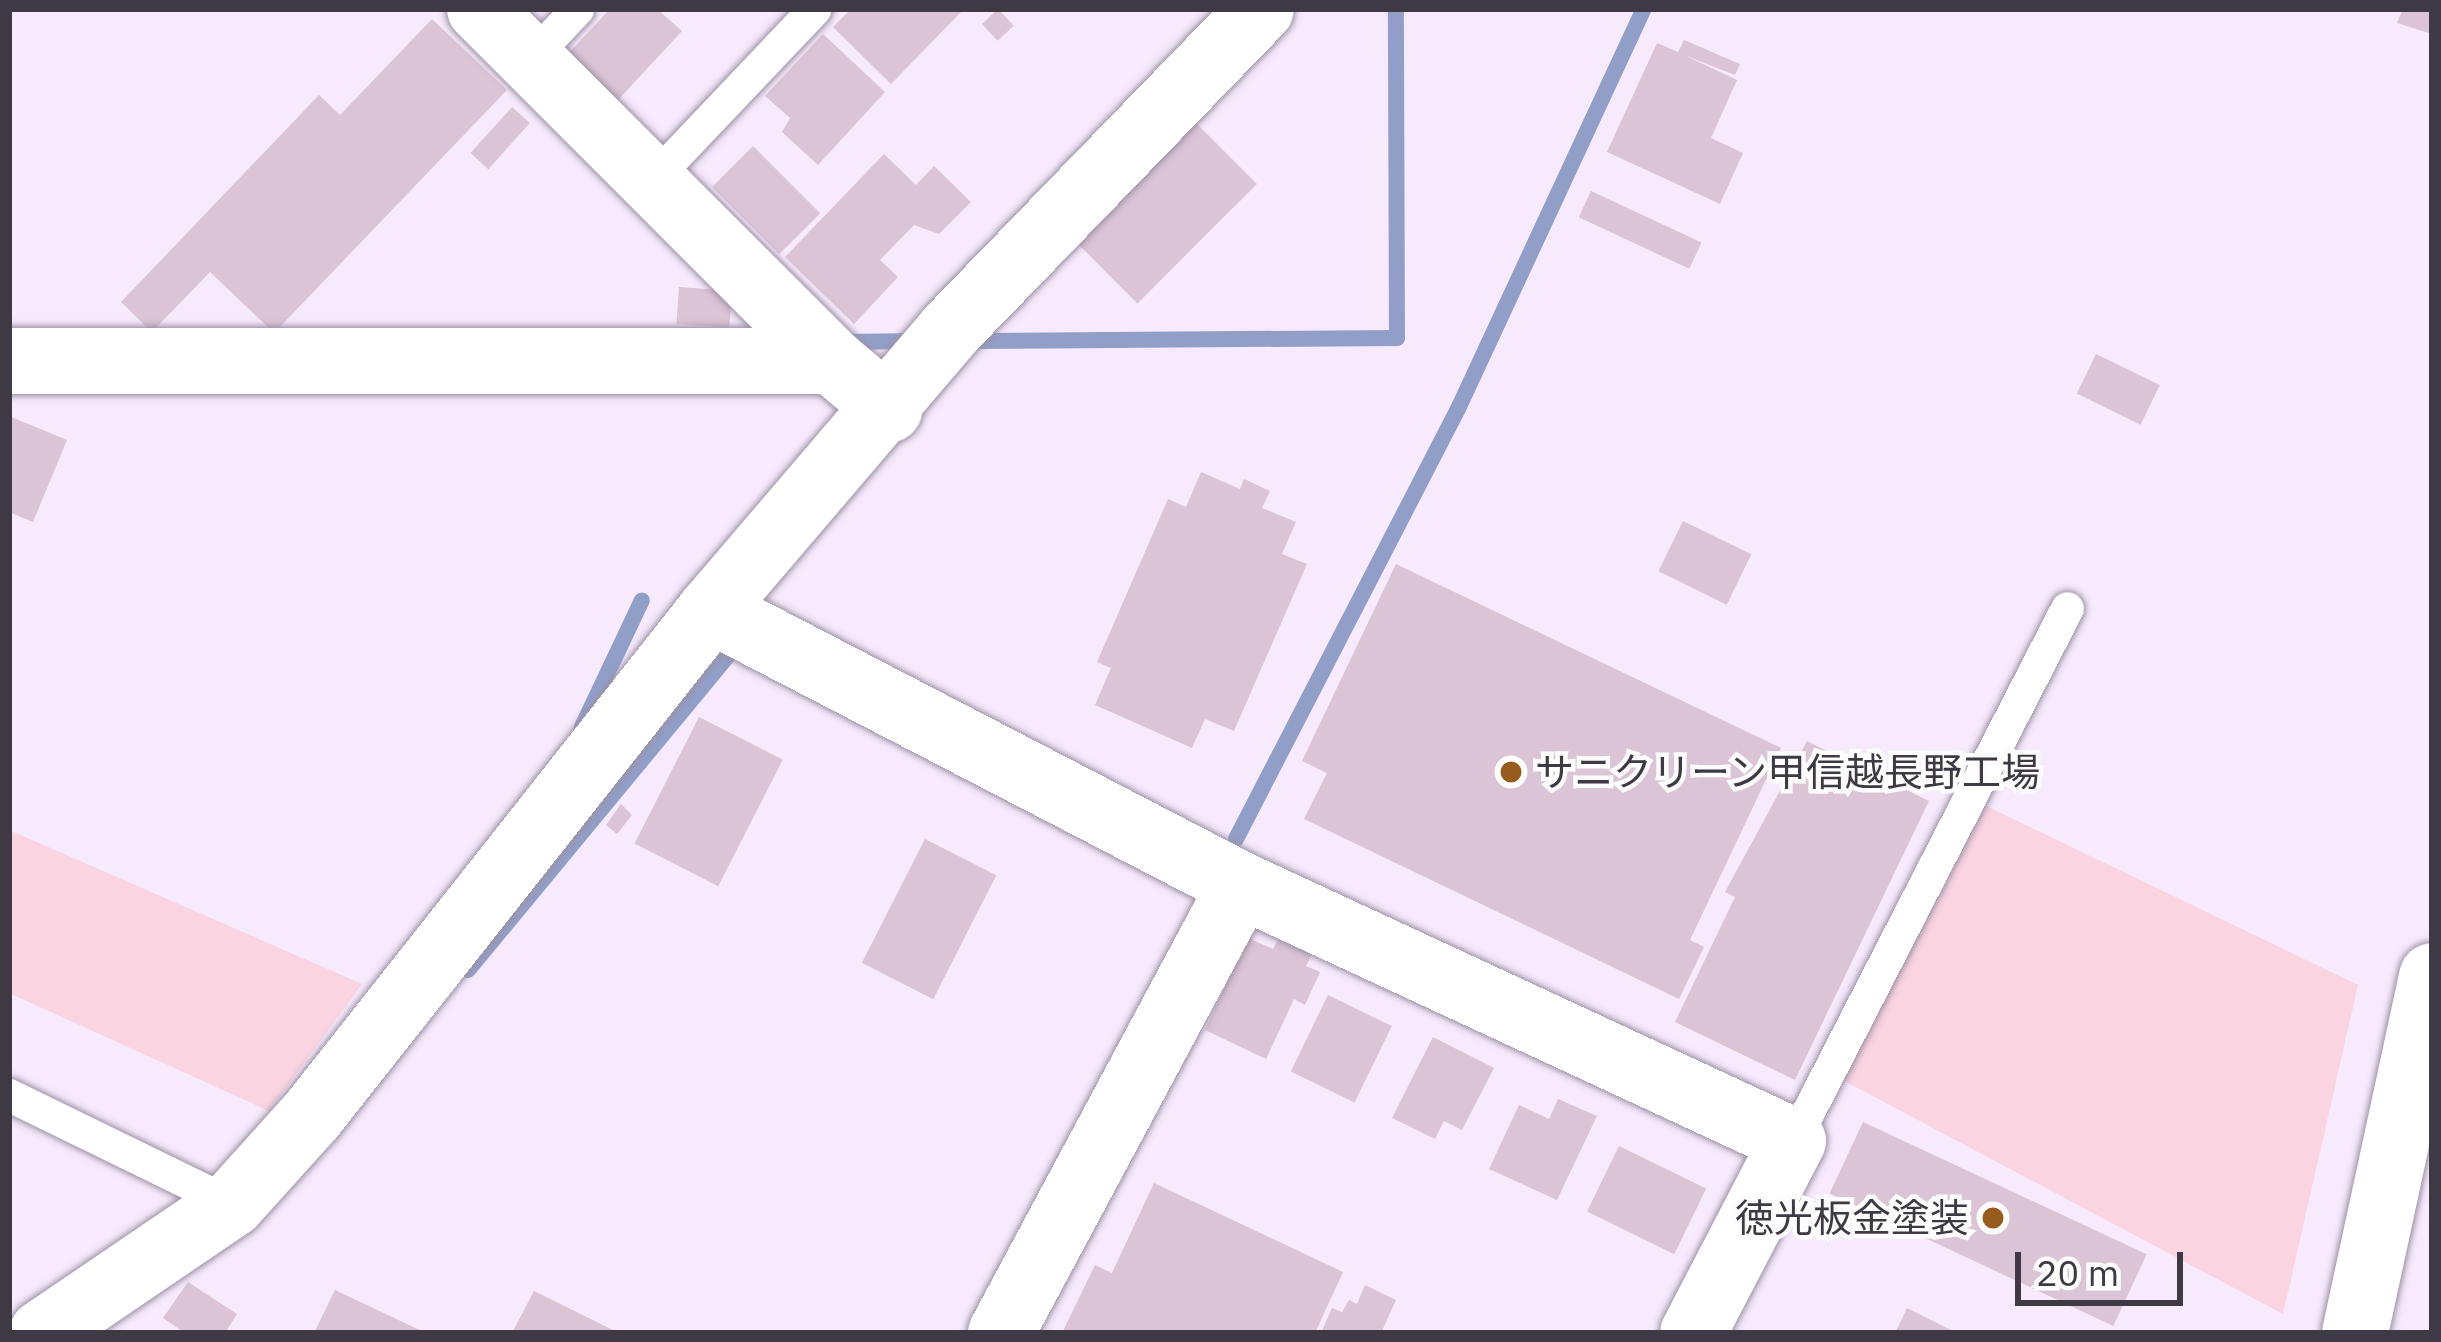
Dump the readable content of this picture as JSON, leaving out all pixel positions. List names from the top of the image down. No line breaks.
{"places":["サニクリーン甲信越長野工場","徳光板金塗装"],"scale_bar":"20 m"}
